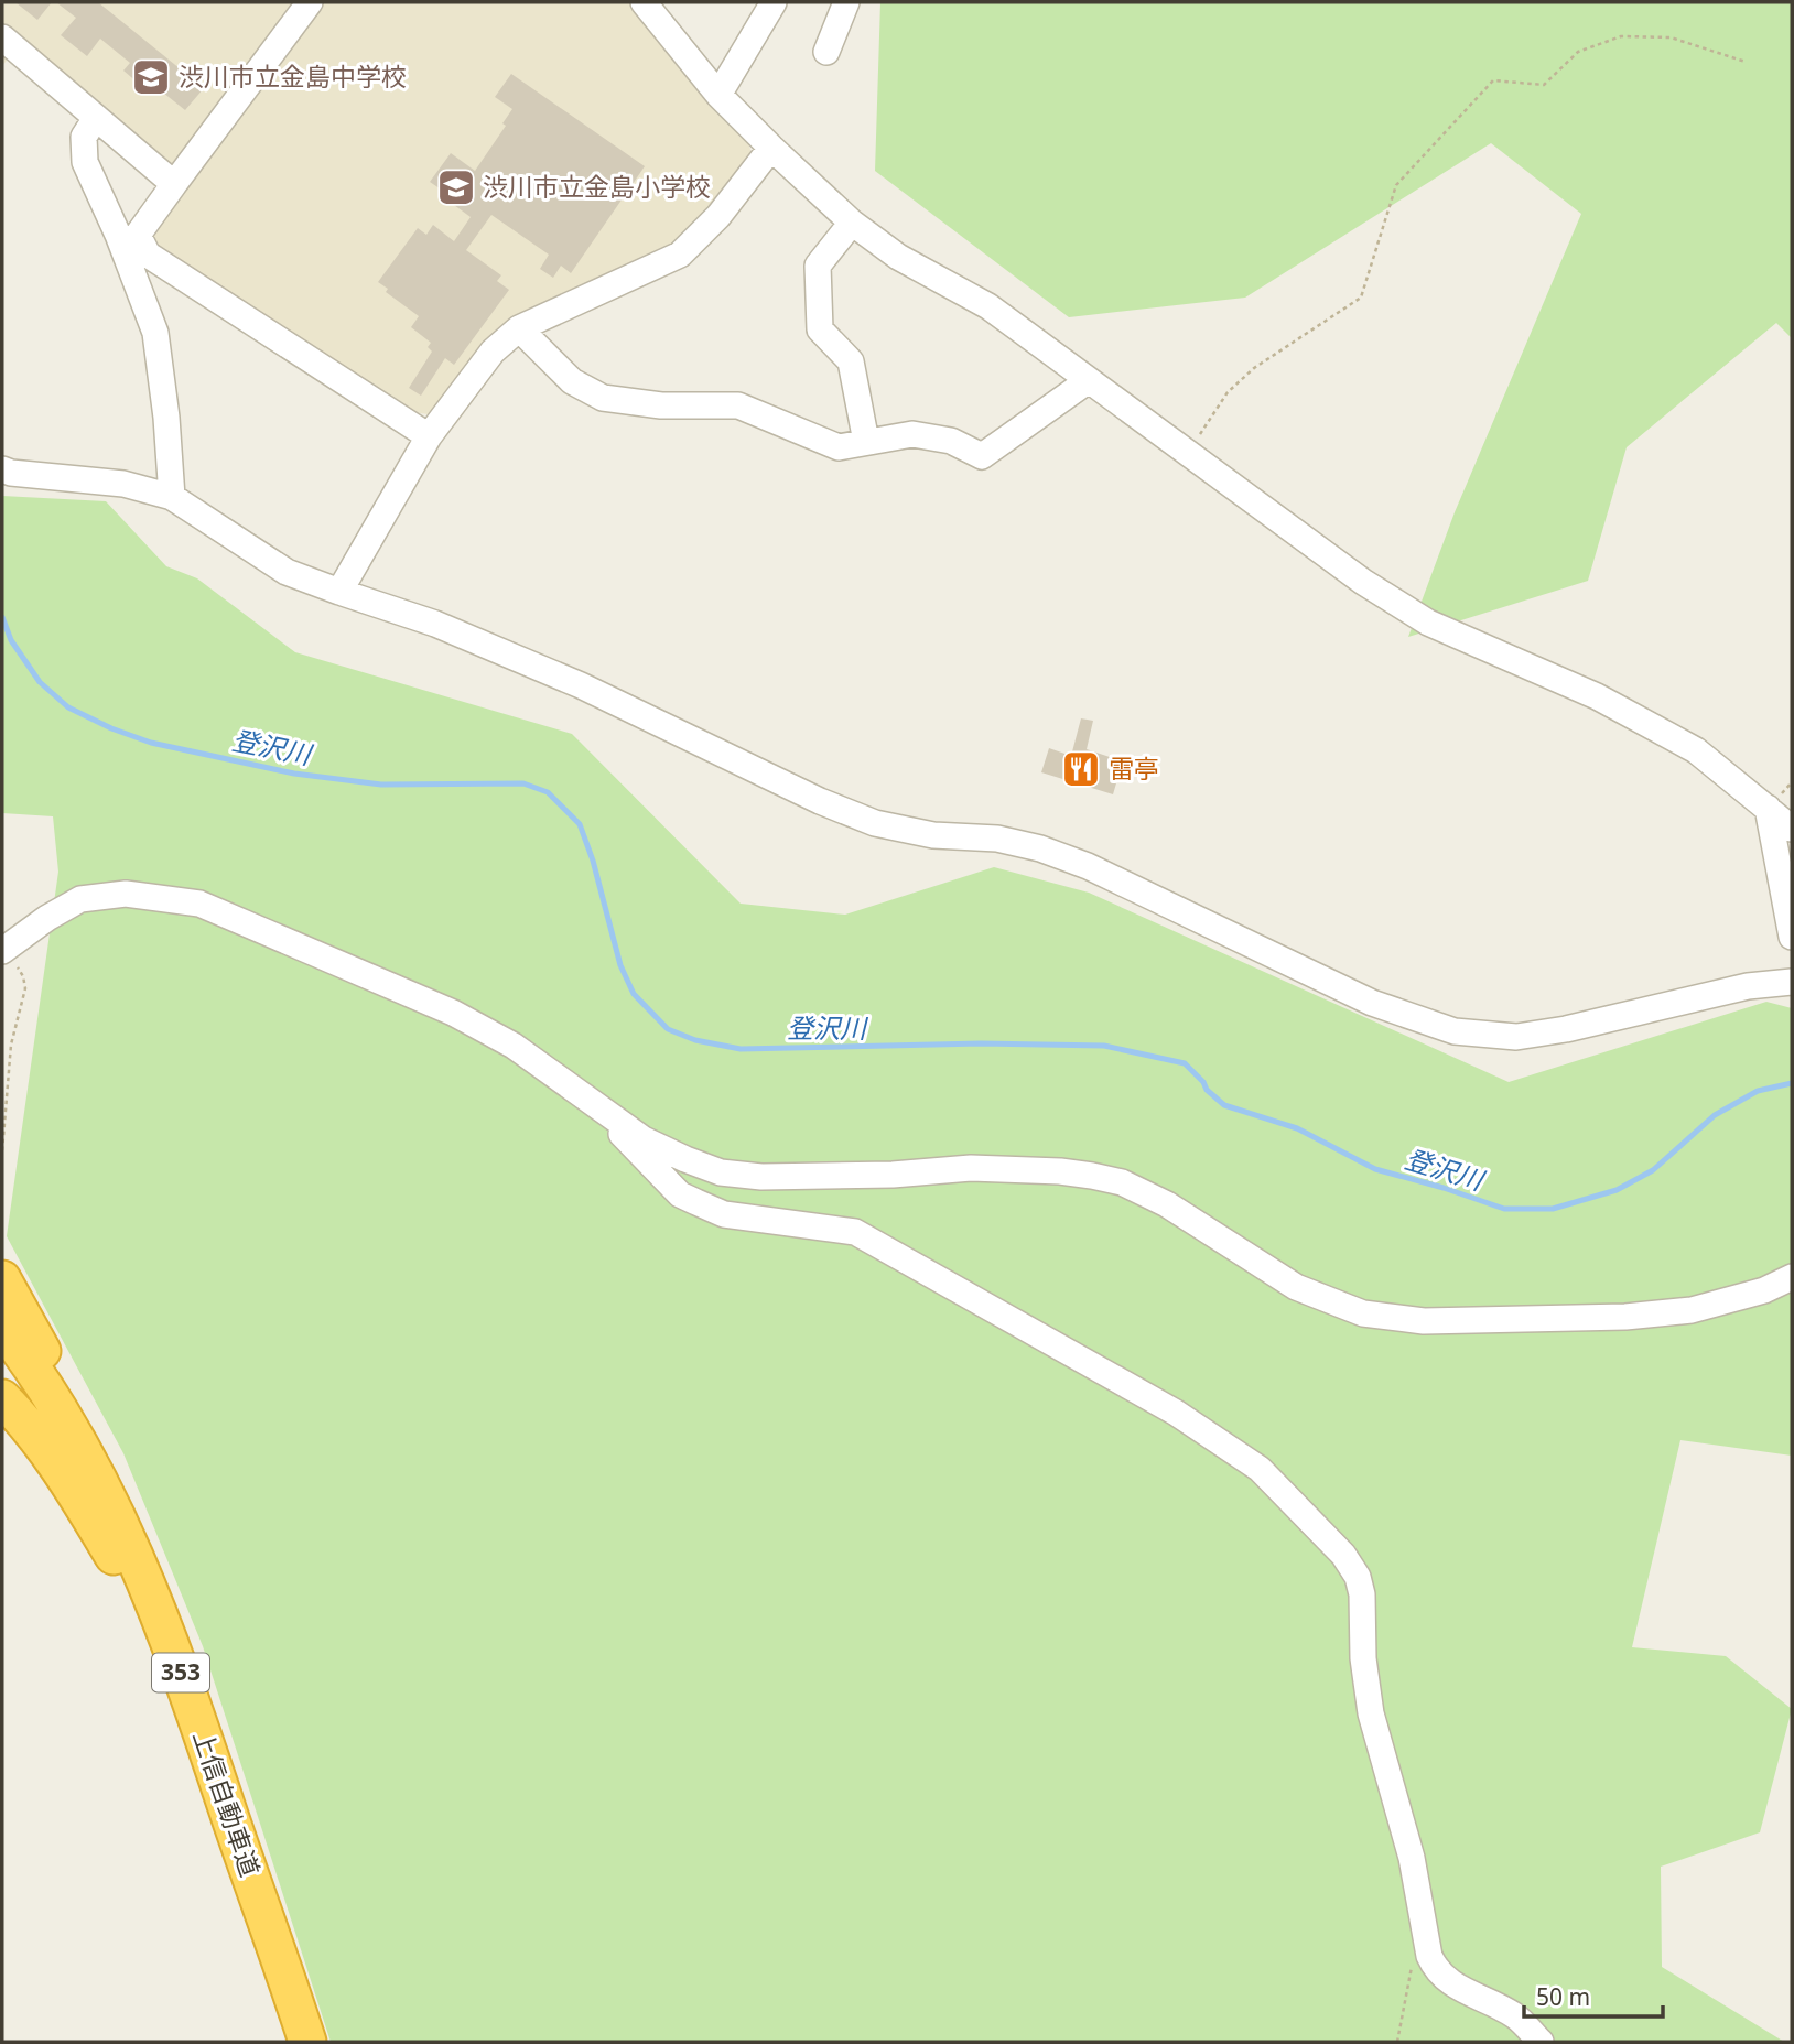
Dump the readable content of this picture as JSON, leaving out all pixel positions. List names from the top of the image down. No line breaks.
{"streets":{"highway":["353","上信自動車道"]},"water":["登沢川"],"places":{"school or university":["渋川市立金島中学校","渋川市立金島小学校"],"restaurant":["雷亭"]},"scale_bar":"50 m"}
